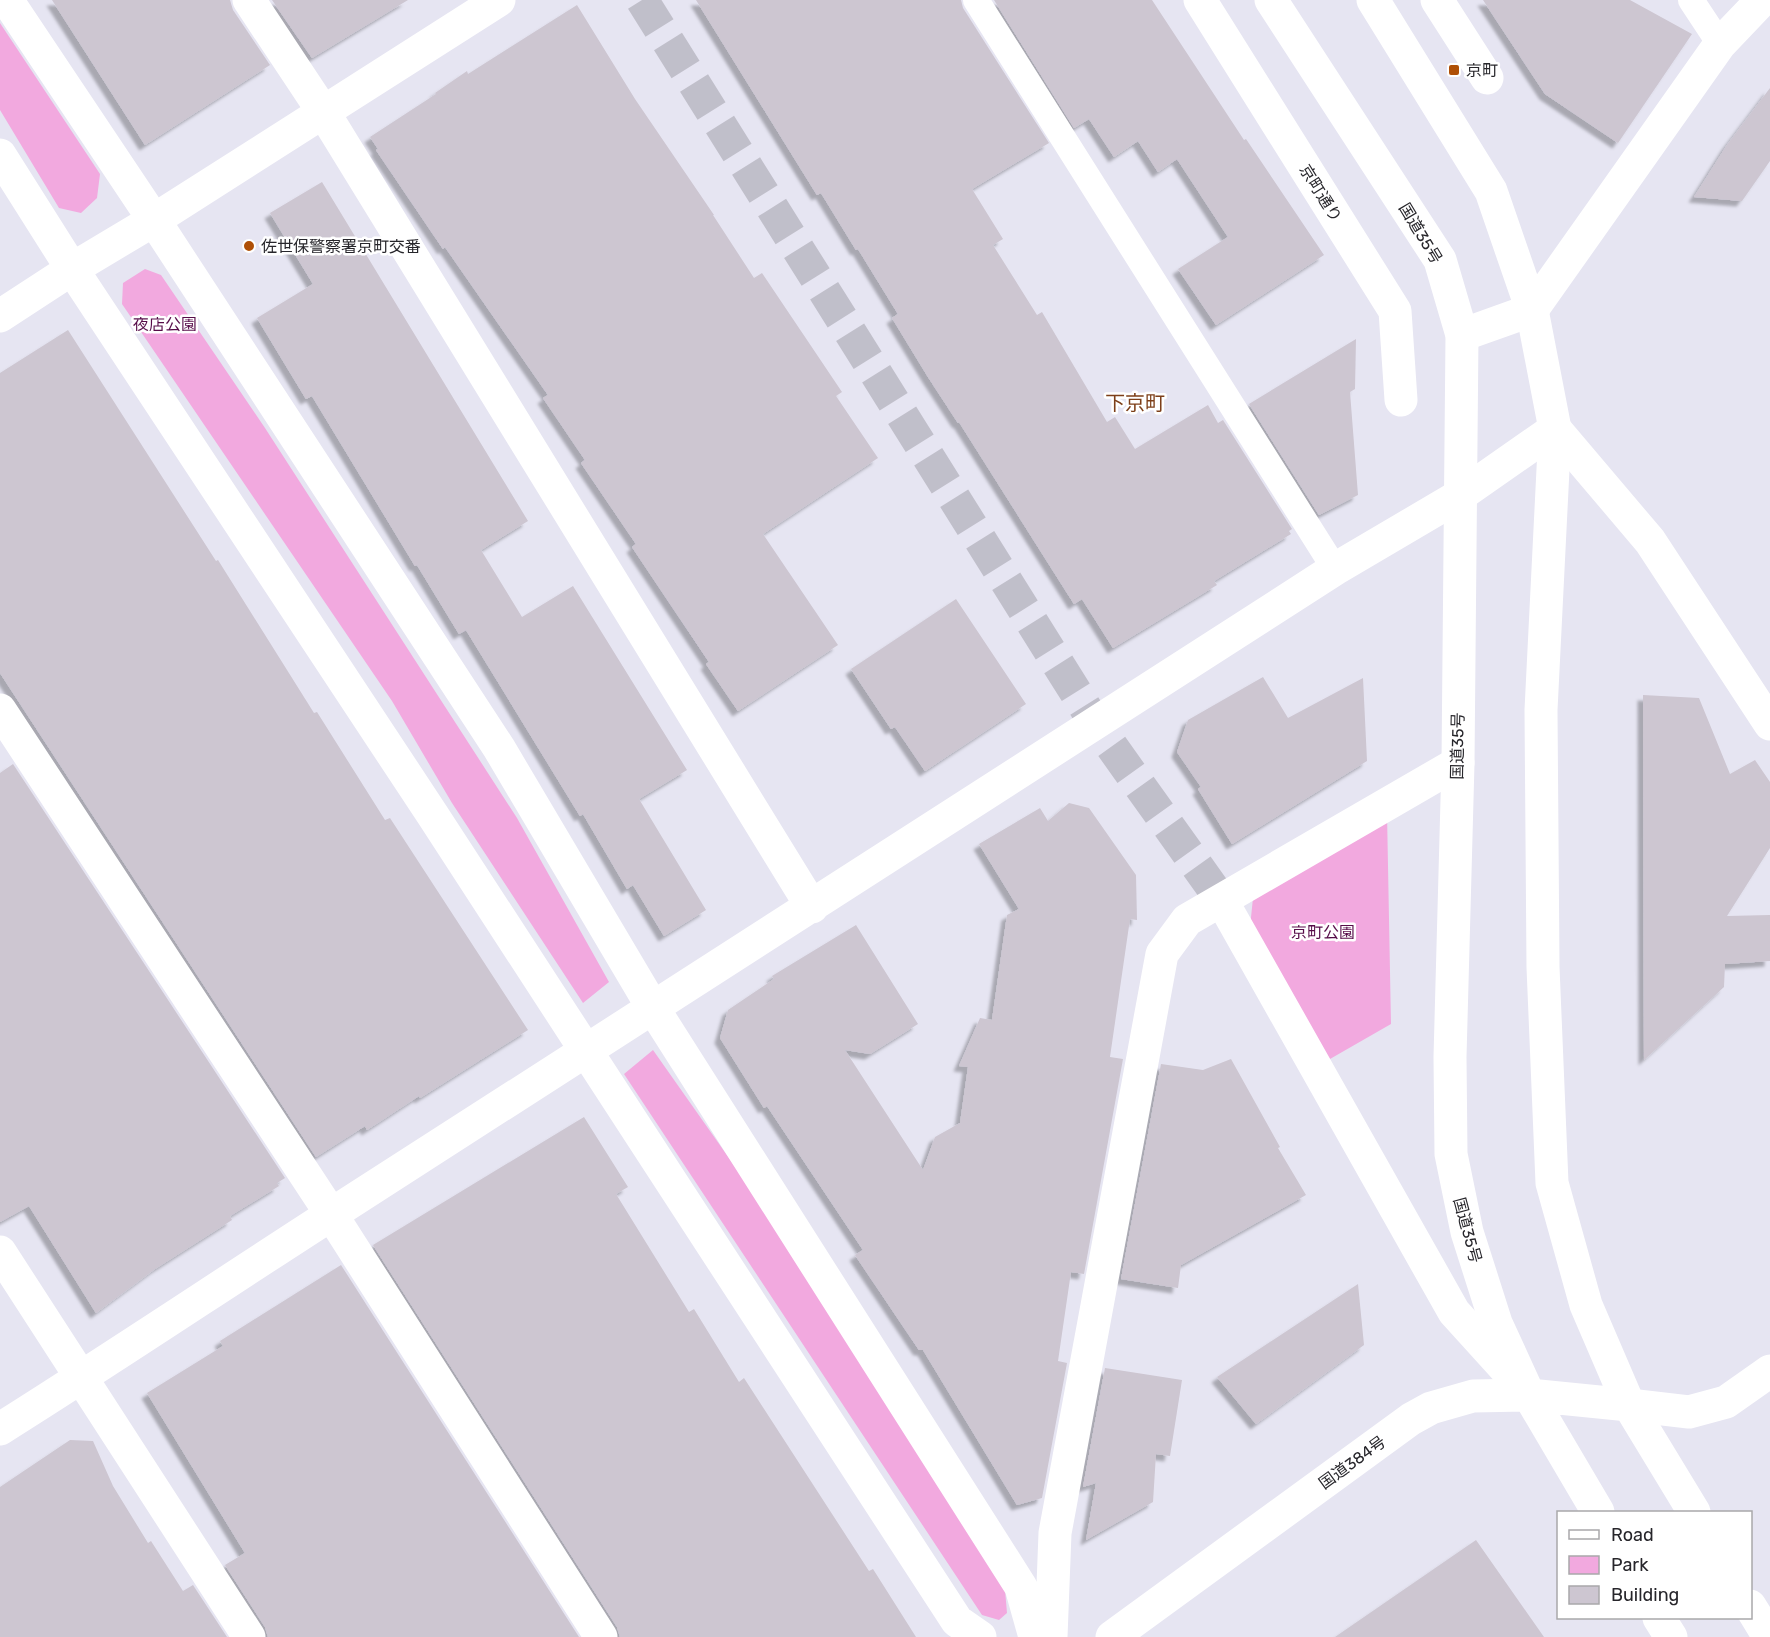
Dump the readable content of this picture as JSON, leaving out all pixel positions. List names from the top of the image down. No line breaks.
{"streets":{"main road":["京町通り","国道35号","国道384号"]},"crossings":[["国道35号","国道384号"]],"districts":["下京町"],"parks":["夜店公園","京町公園"],"places":{"transit":["京町"],"other":["佐世保警察署京町交番"]},"legend":["Road","Park","Building"]}
